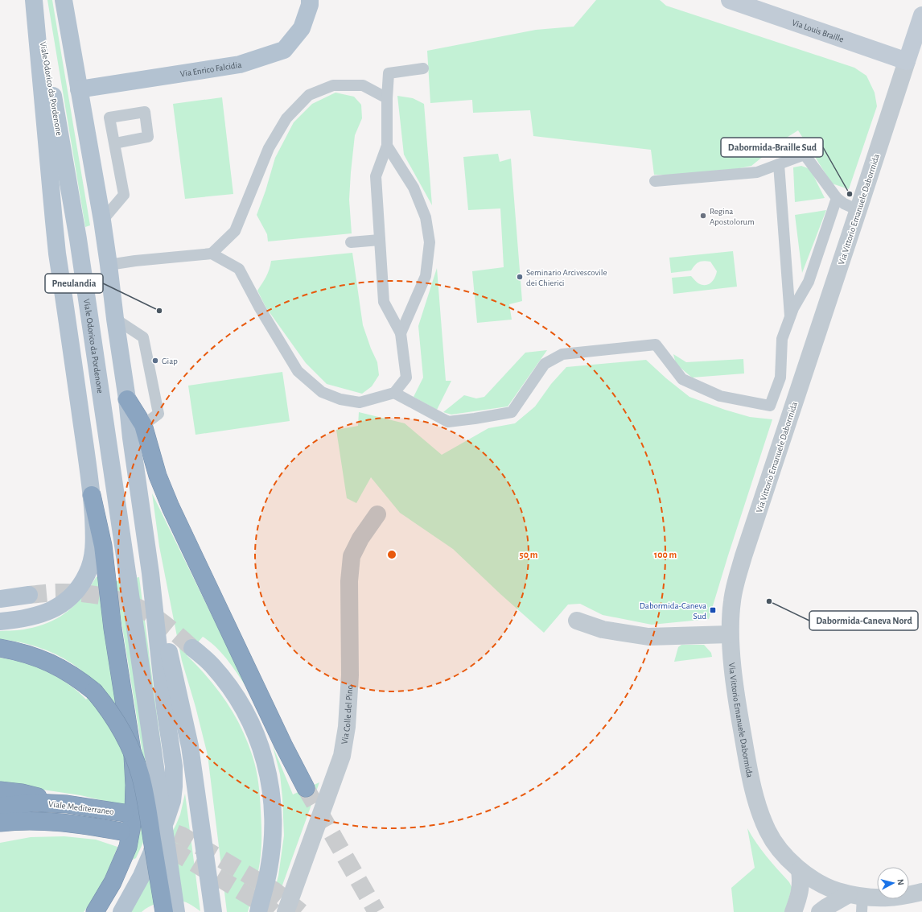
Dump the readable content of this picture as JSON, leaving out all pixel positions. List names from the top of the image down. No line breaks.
{"streets":{"highway":["Viale Mediterraneo"],"main road":["Via Louis Braille","Via Enrico Falcidia","Viale Odorico da Pordenone","Via Vittorio Emanuele Dabormida"],"street":["Via Colle del Pino"]},"crossings":[["Via Louis Braille","Via Vittorio Emanuele Dabormida"]],"places":{"other":["Dabormida-Braille Sud","Regina Apostolorum","Seminario Arcivescovile dei Chierici","Pneulandia","Giap","Dabormida-Caneva Nord"],"transit":["Dabormida-Caneva Sud"]},"north":"right","rings":["50 m","100 m"]}
